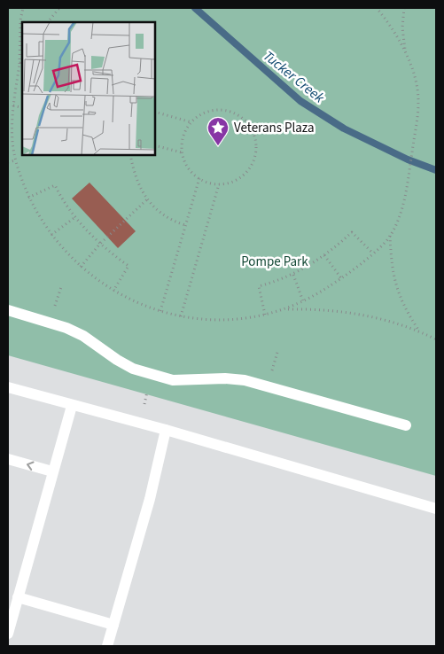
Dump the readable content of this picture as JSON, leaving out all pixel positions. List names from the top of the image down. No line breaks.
{"water":["Tucker Creek"],"parks":["Pompe Park"],"places":{"place":["Veterans Plaza"]}}
